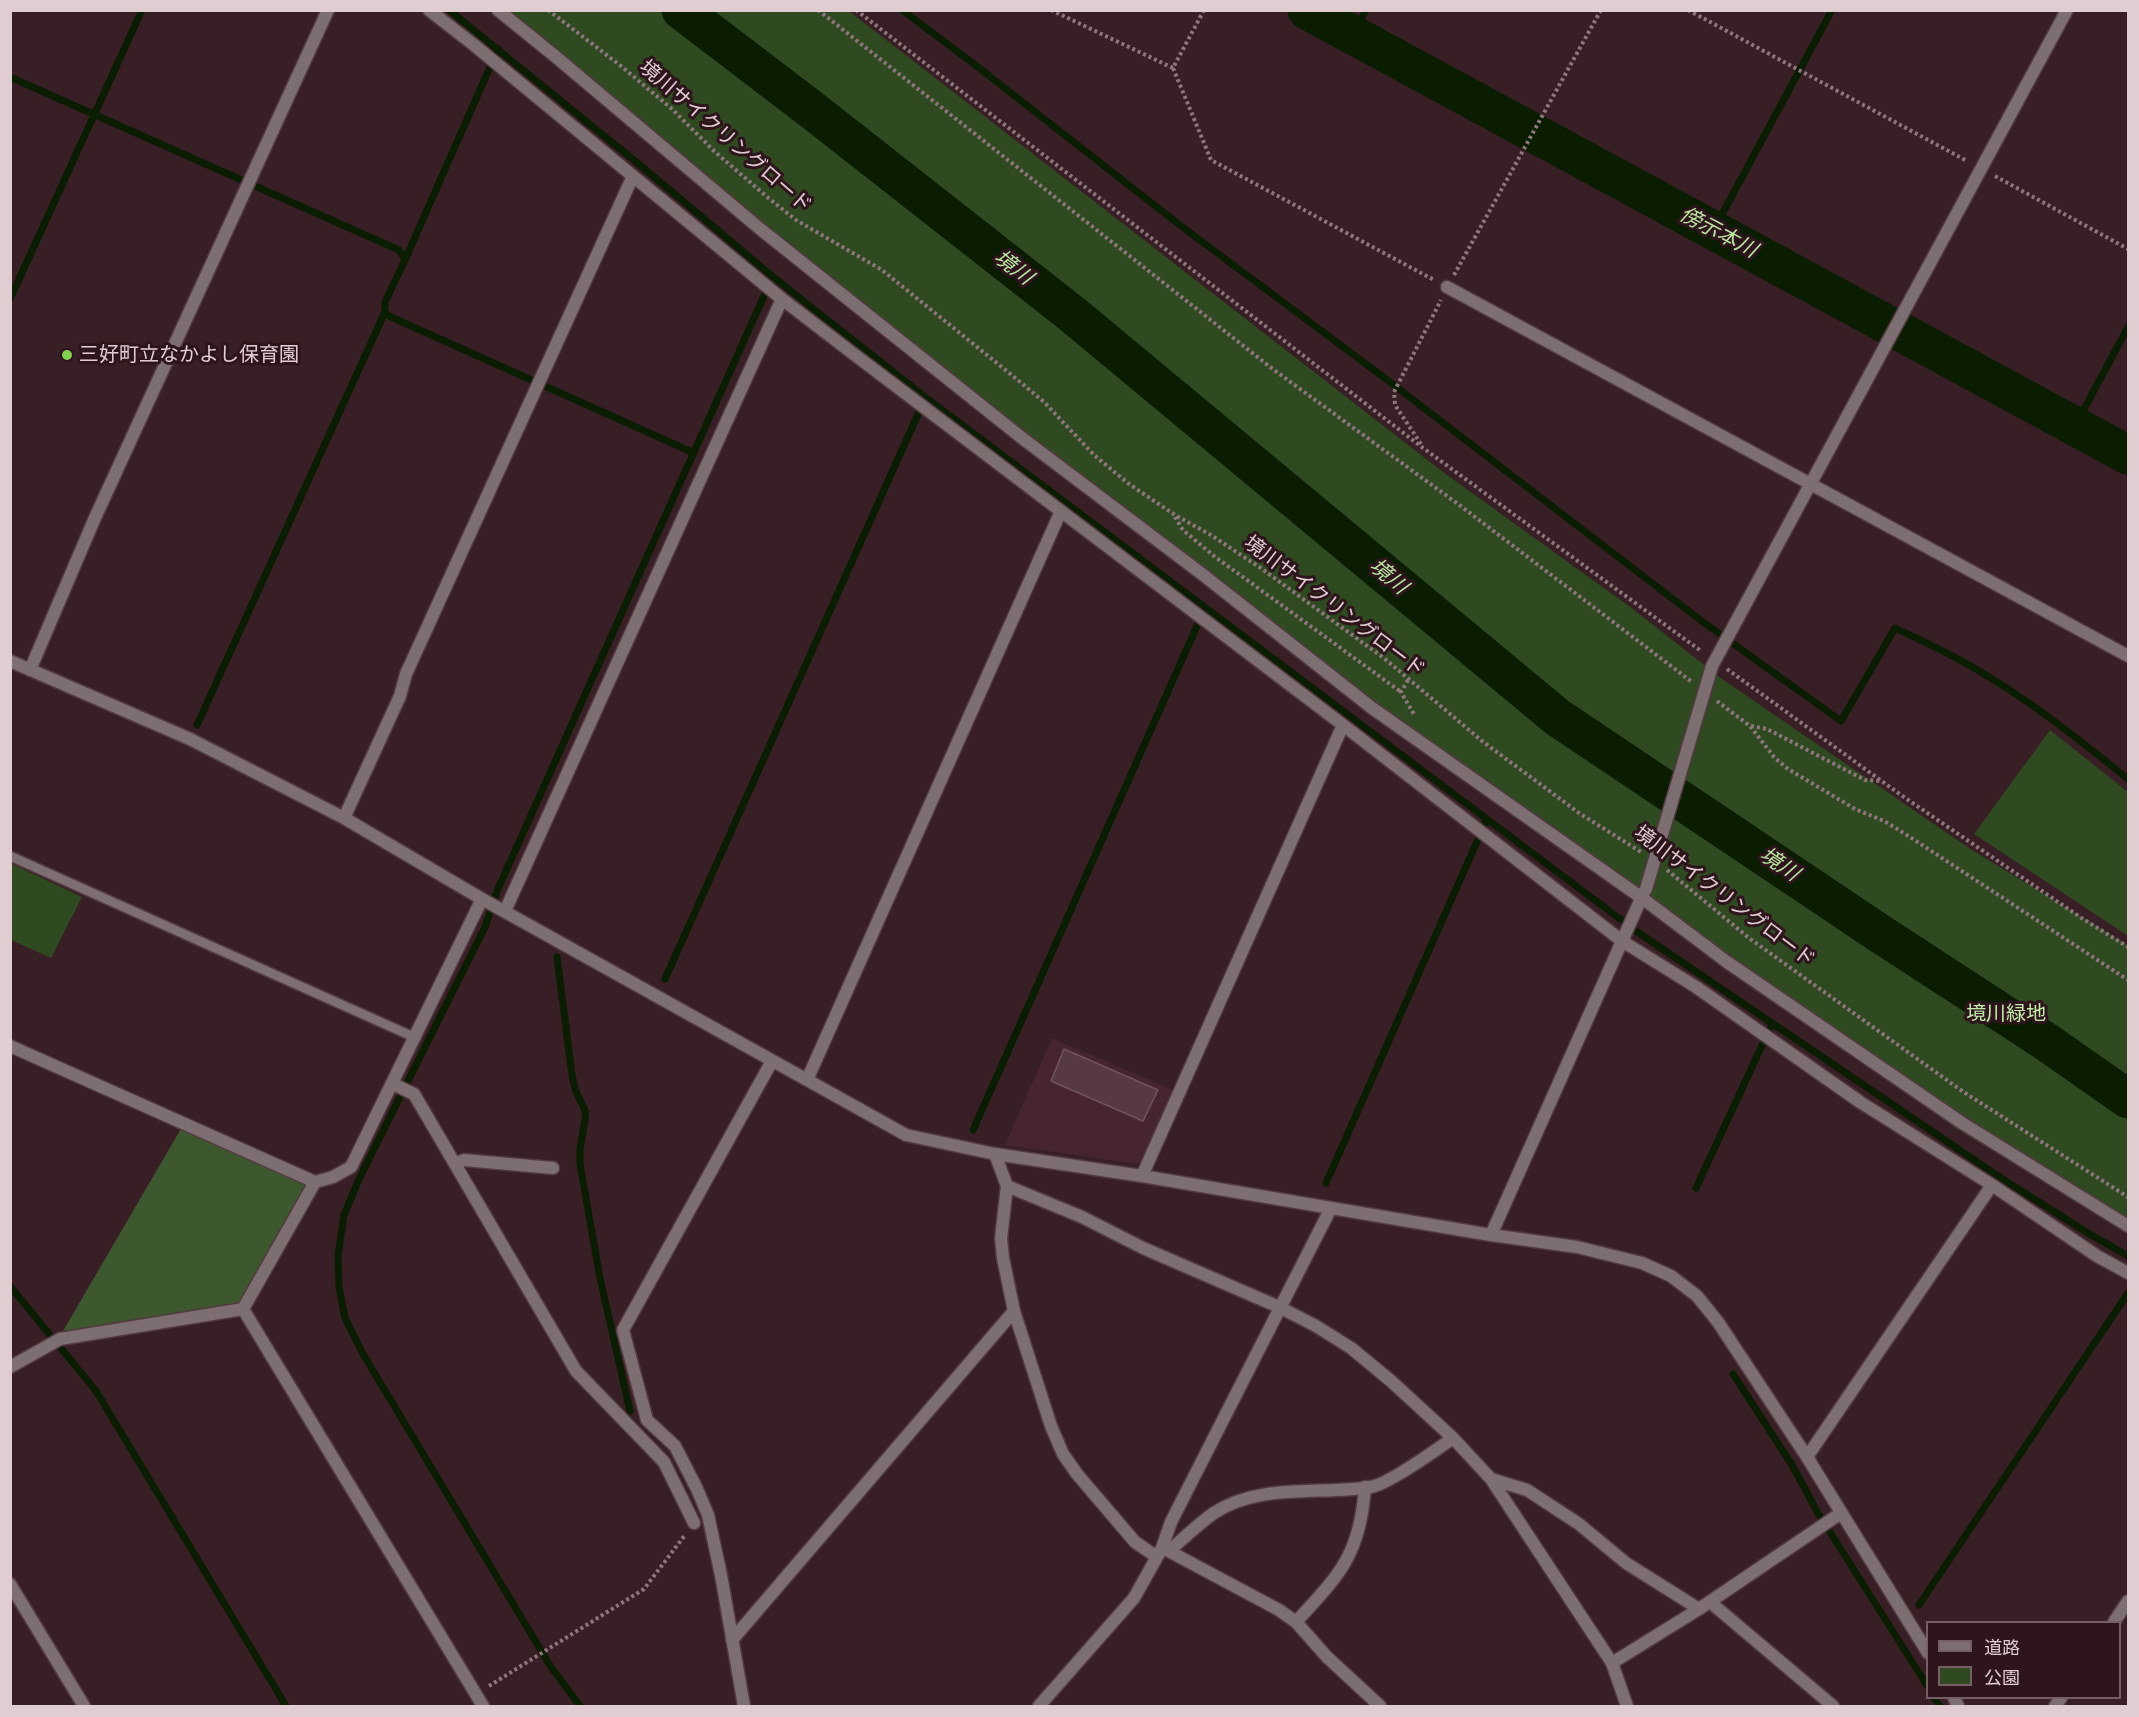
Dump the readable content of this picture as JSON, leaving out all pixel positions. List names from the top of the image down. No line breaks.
{"streets":{"path":["境川サイクリングロード"]},"water":["傍示本川","境川"],"parks":["境川緑地"],"places":["三好町立なかよし保育園"],"legend":["道路","公園"]}
